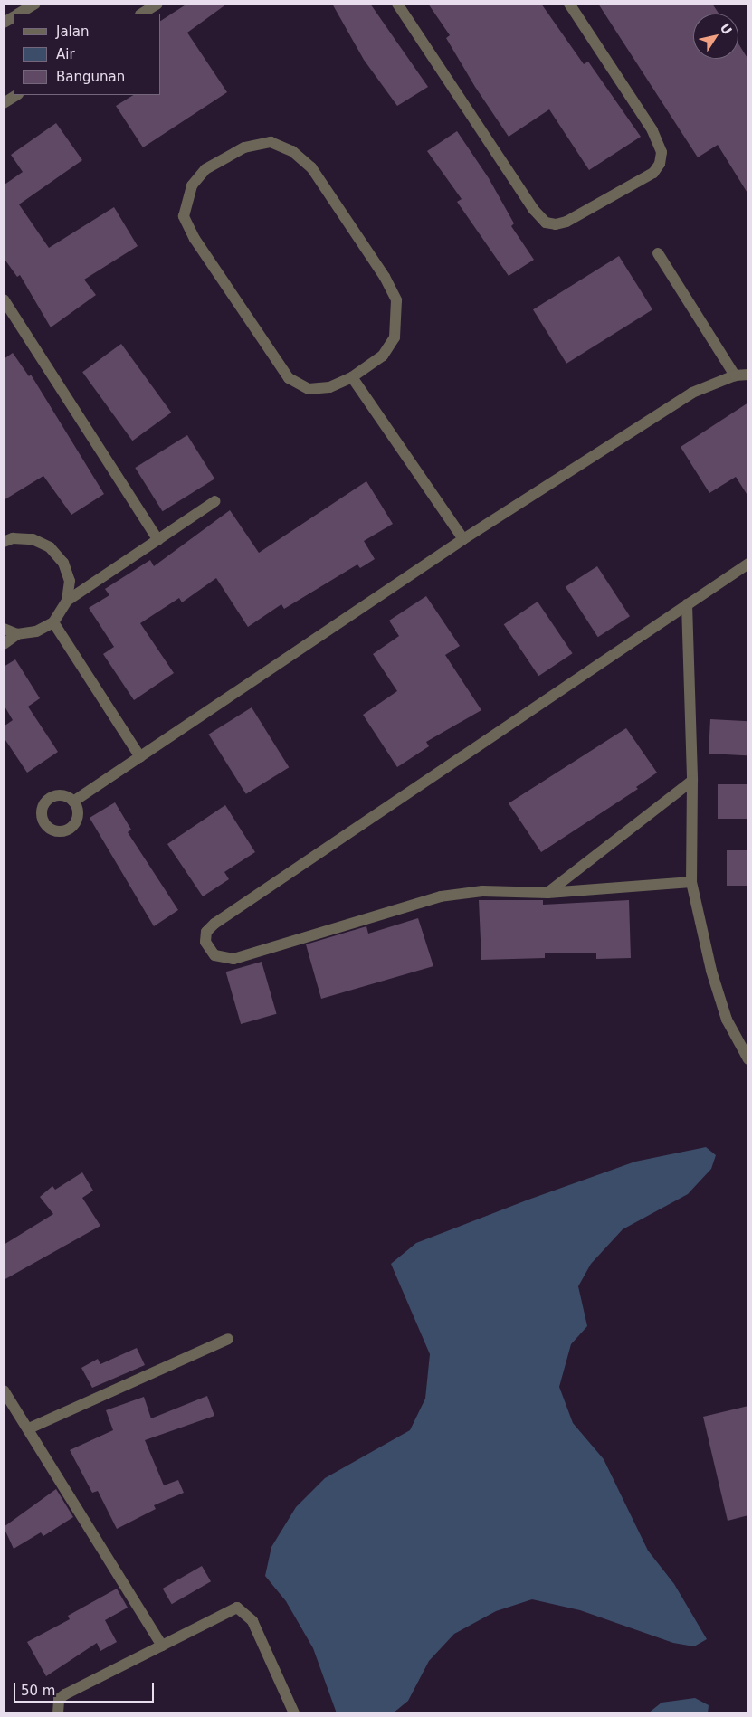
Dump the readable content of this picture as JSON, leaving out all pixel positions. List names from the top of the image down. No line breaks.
{"legend":["Jalan","Air","Bangunan"],"scale_bar":"50 m","north":"top right"}
